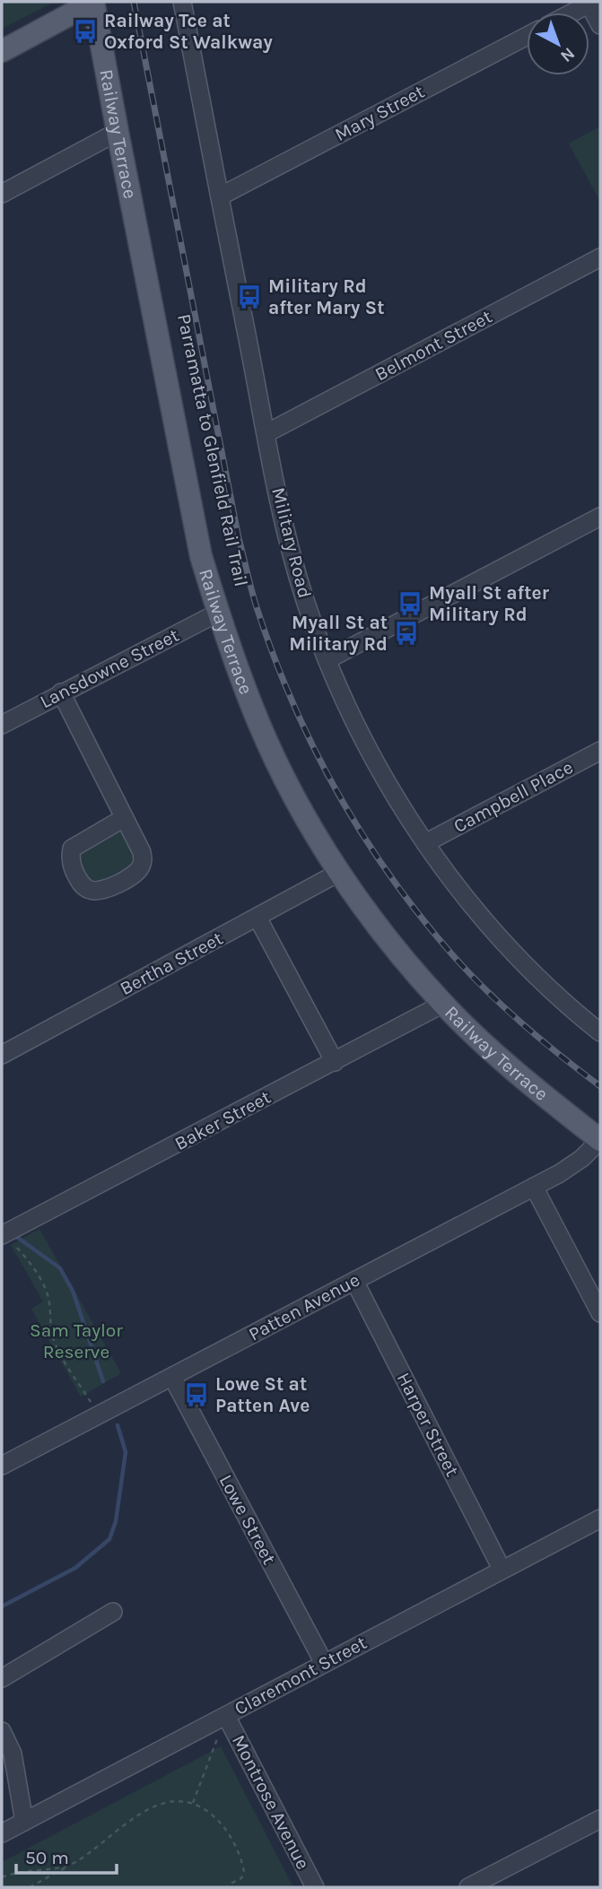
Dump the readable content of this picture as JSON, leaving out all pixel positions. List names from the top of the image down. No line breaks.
{"streets":{"main road":["Railway Terrace"],"street":["Mary Street","Belmont Street","Military Road","Lansdowne Street","Campbell Place","Bertha Street","Baker Street","Patten Avenue","Harper Street","Lowe Street","Claremont Street","Montrose Avenue"]},"crossings":[["Mary Street","Military Road"],["Railway Terrace","Lansdowne Street"],["Railway Terrace","Bertha Street"],["Railway Terrace","Baker Street"],["Railway Terrace","Patten Avenue"],["Belmont Street","Military Road"],["Military Road","Campbell Place"],["Patten Avenue","Harper Street"],["Patten Avenue","Lowe Street"],["Harper Street","Claremont Street"],["Lowe Street","Claremont Street"],["Claremont Street","Montrose Avenue"]],"parks":["Sam Taylor Reserve"],"places":{"bus stop":["Railway Tce at Oxford St Walkway","Military Rd after Mary St","Myall St after Military Rd","Myall St at Military Rd","Lowe St at Patten Ave"]},"scale_bar":"50 m","north":"bottom right"}
